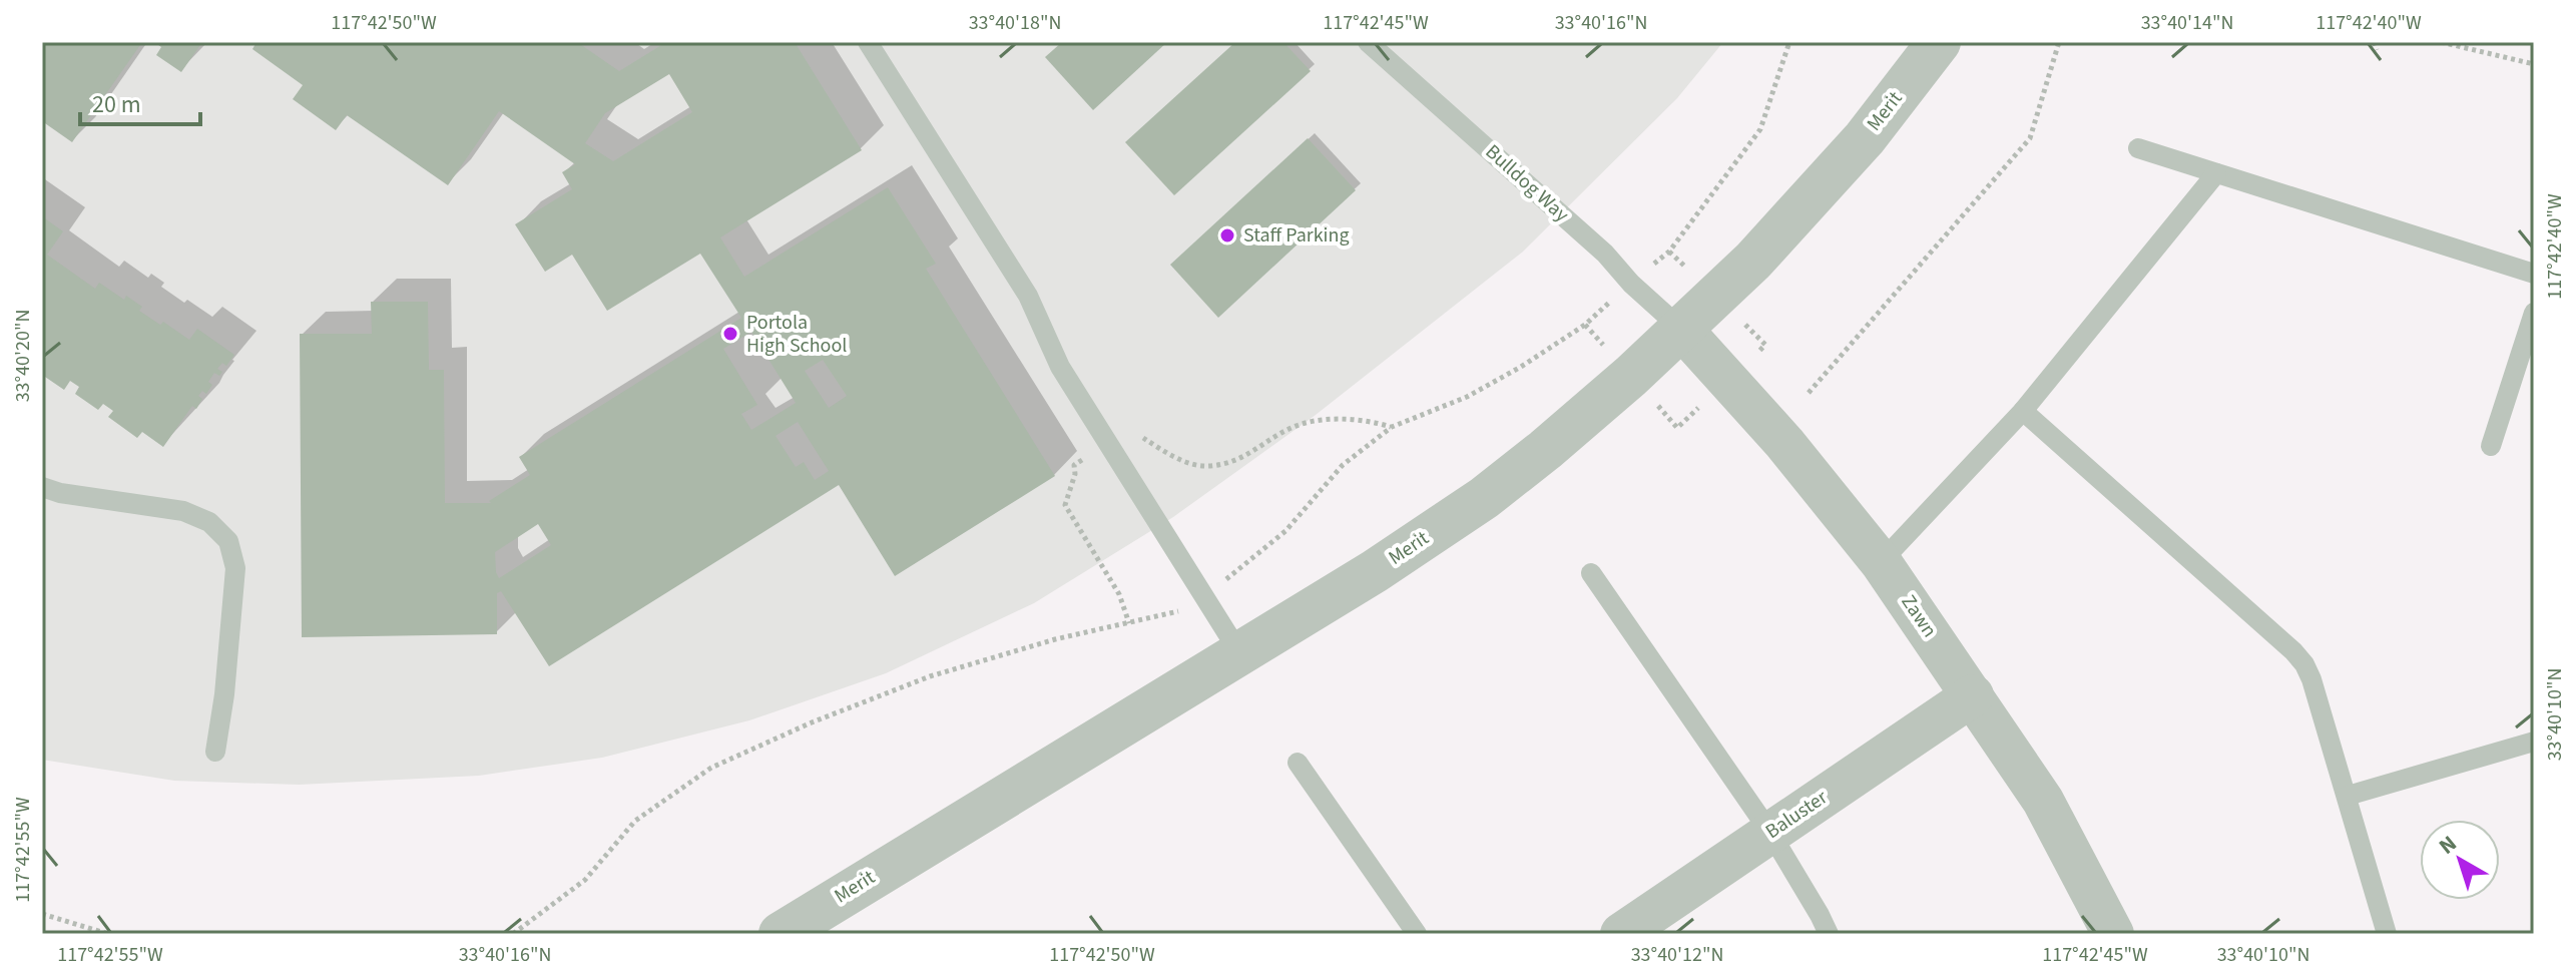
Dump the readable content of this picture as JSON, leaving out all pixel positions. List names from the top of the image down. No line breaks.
{"streets":{"street":["Merit","Zawn","Baluster"],"lane":["Bulldog Way"]},"crossings":[["Merit","Bulldog Way"],["Merit","Zawn"],["Bulldog Way","Zawn"],["Zawn","Baluster"]],"places":["Staff Parking","Portola High School"],"scale_bar":"20 m","north":"top left","coordinates":["117°42'50\"W","33°40'18\"N","117°42'45\"W","33°40'16\"N","33°40'14\"N","117°42'40\"W","33°40'20\"N","33°40'10\"N","117°42'55\"W","33°40'12\"N"]}
